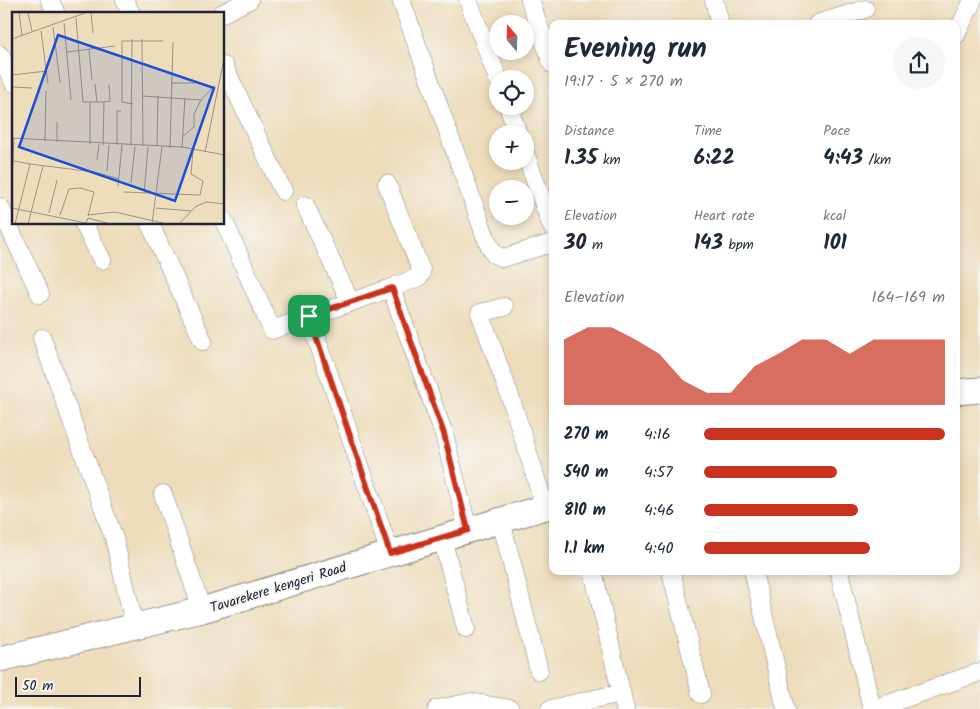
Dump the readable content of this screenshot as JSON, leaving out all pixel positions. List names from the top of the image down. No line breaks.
{"streets":{"main road":["Tavarekere kengeri Road"]},"scale_bar":"50 m","north":"top","page":{"map_buttons":["+","−"],"heading":["Evening run","19:17 · 5 × 270 m"],"stats":[["Distance","1.35 km"],["Time","6:22"],["Pace","4:43 /km"],["Elevation","30 m"],["Heart rate","143 bpm"],["kcal","101"]],"chart":["Elevation","164–169 m"],"list":[{"name":"270 m","note":"4:16"},{"name":"540 m","note":"4:57"},{"name":"810 m","note":"4:46"},{"name":"1.1 km","note":"4:40"}],"scale":"50 m"}}
